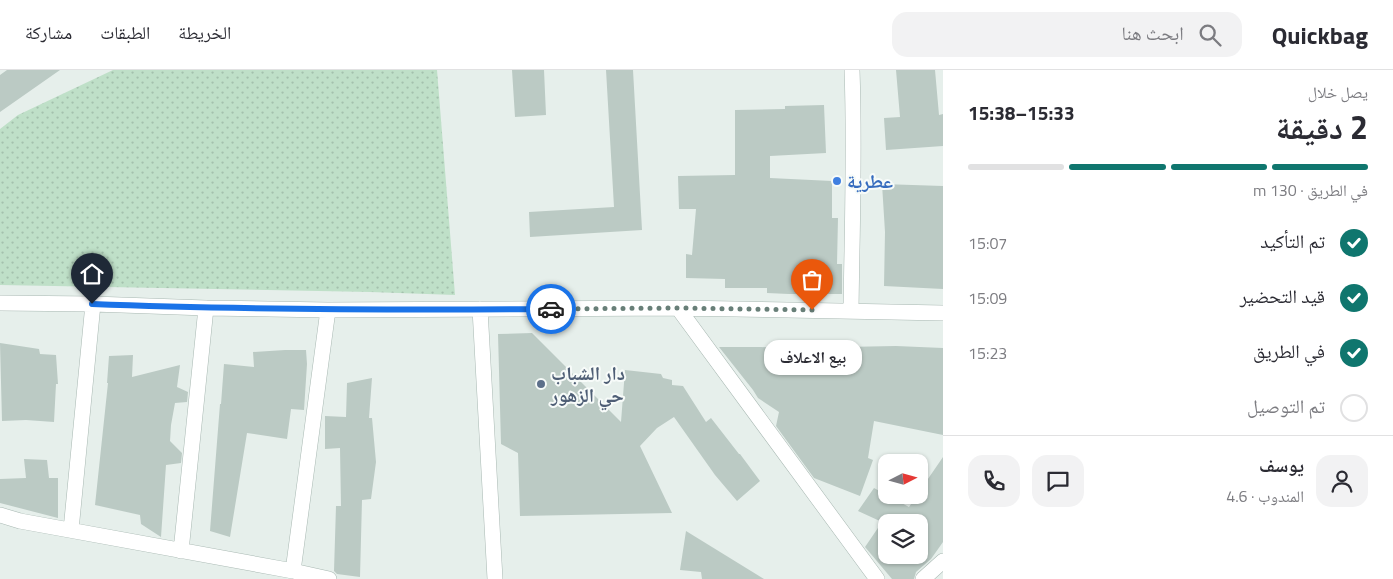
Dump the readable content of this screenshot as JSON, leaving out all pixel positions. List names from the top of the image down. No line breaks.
{"places":["عطرية","بيع الاعلاف","دار الشباب حي الزهور"],"north":"right","page":{"header":"Quickbag","search":"ابحث هنا","nav":["الخريطة","الطبقات","مشاركة"],"heading":["2 دقيقة","يصل خلال","15:33–15:38"],"panel":["يوسف","المندوب · 4.6"],"bar":"في الطريق · 130 m","list":[["تم التأكيد","15:07"],["قيد التحضير","15:09"],["في الطريق","15:23"],"تم التوصيل"],"bubble":"بيع الاعلاف"}}
